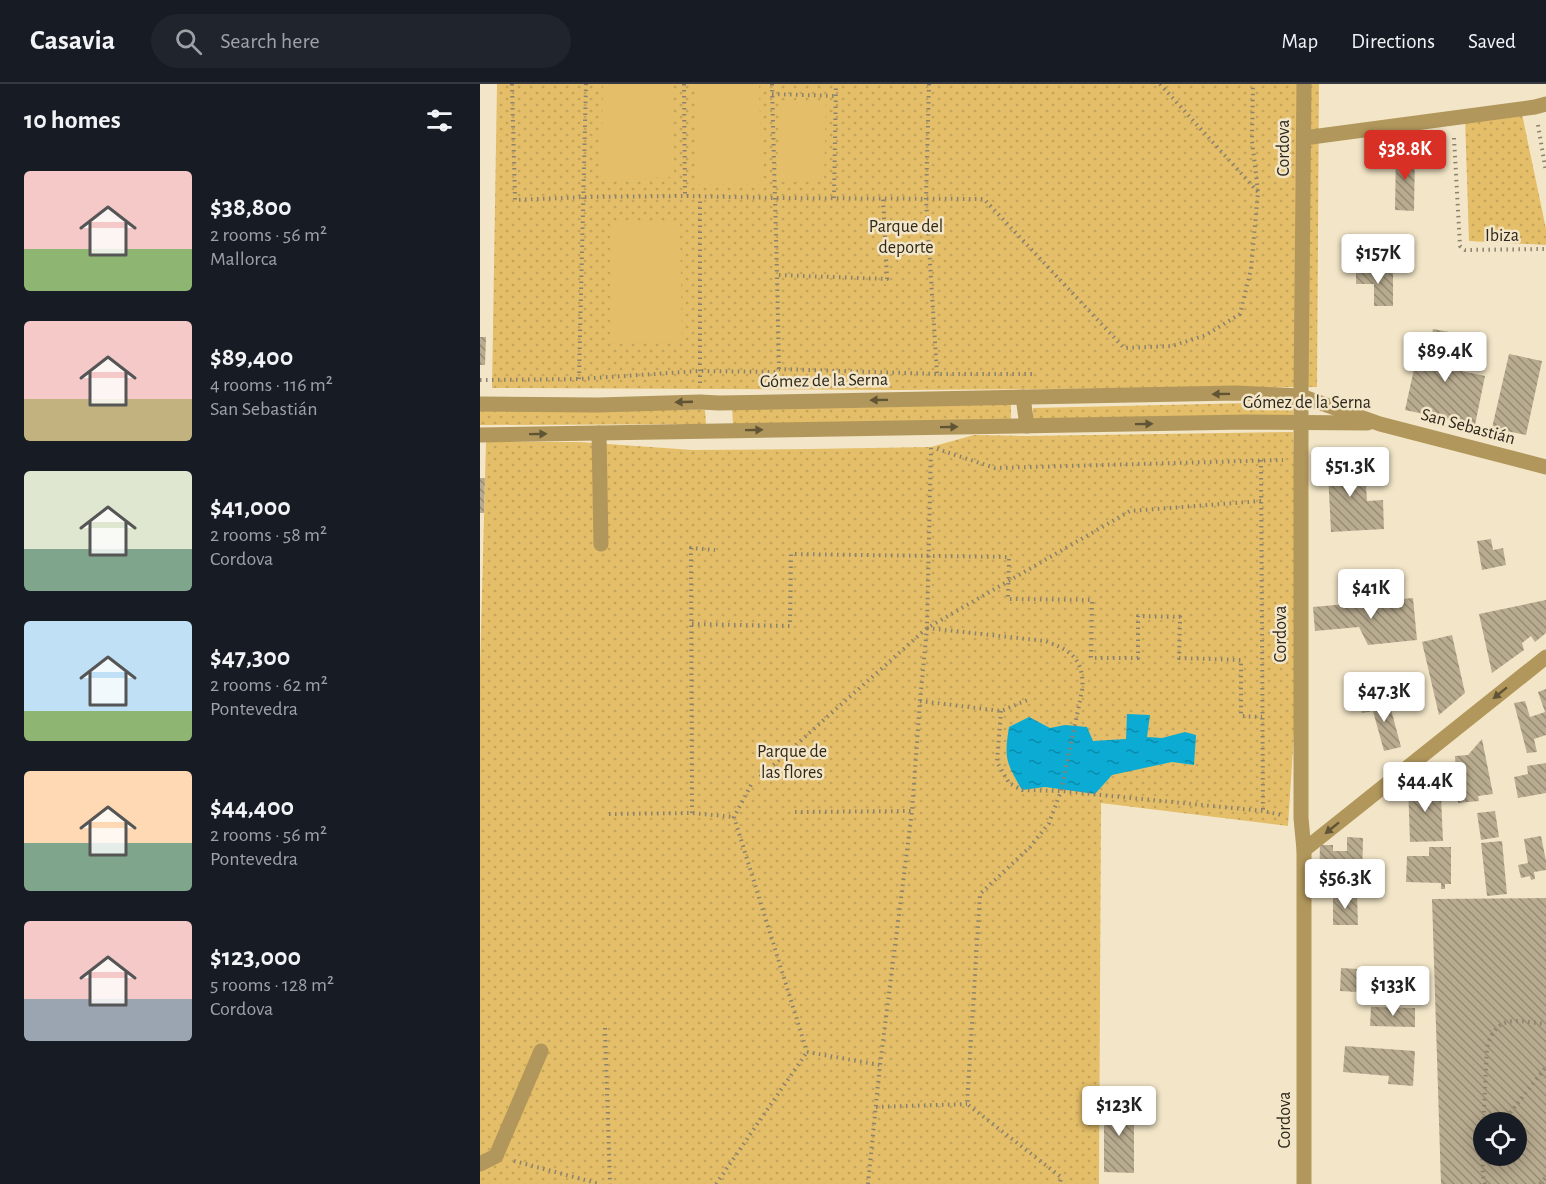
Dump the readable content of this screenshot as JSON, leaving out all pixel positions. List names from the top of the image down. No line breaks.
{"streets":{"street":["Cordova","Gómez de la Serna","San Sebastián"],"path":["Ibiza"]},"crossings":[["Cordova","Gómez de la Serna"],["Gómez de la Serna","San Sebastián"]],"parks":["Parque del deporte","Parque de las flores"],"page":{"header":"Casavia","search":"Search here","nav":["Map","Directions","Saved"],"heading":"10 homes","price":["$38.8K","$157K","$89.4K","$51.3K","$41K","$47.3K","$44.4K","$56.3K","$133K","$123K"],"list":[{"name":"$38,800","note":"2 rooms · 56 m² · Mallorca"},{"name":"$89,400","note":"4 rooms · 116 m² · San Sebastián"},{"name":"$41,000","note":"2 rooms · 58 m² · Cordova"},{"name":"$47,300","note":"2 rooms · 62 m² · Pontevedra"},{"name":"$44,400","note":"2 rooms · 56 m² · Pontevedra"},{"name":"$123,000","note":"5 rooms · 128 m² · Cordova"}]}}
